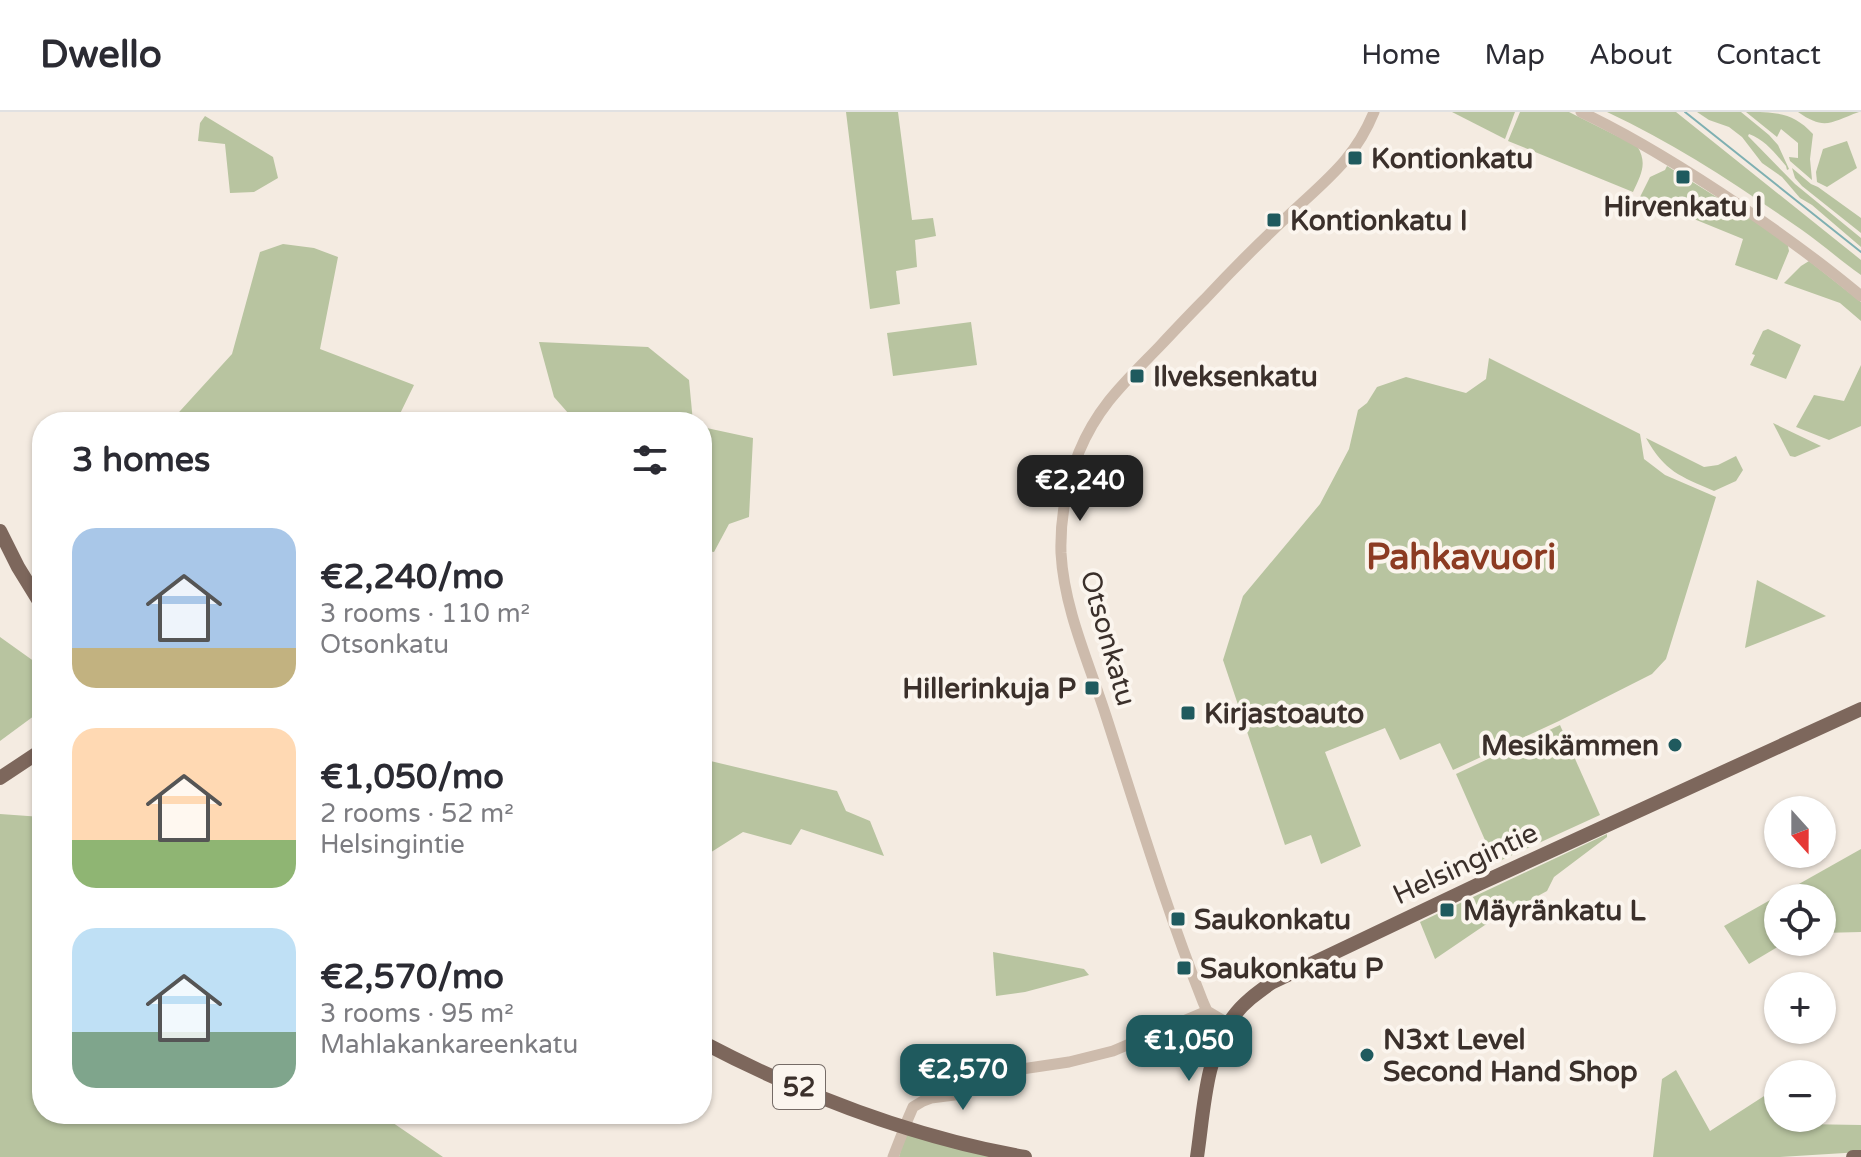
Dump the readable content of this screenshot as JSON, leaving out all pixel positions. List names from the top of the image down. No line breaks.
{"streets":{"main road":["Helsingintie","52"],"street":["Otsonkatu"]},"districts":["Pahkavuori"],"places":{"transit":["Kontionkatu","Hirvenkatu I","Kontionkatu I","Ilveksenkatu","Hillerinkuja P","Kirjastoauto","Mäyränkatu L","Saukonkatu","Saukonkatu P"],"other":["Mesikämmen","N3xt Level Second Hand Shop"]},"north":"bottom","page":{"header":"Dwello","nav":["Home","Map","About","Contact"],"heading":"3 homes","price":["€2,240","€1,050","€2,570"],"list":[{"name":"€2,240/mo","note":"3 rooms · 110 m² · Otsonkatu"},{"name":"€1,050/mo","note":"2 rooms · 52 m² · Helsingintie"},{"name":"€2,570/mo","note":"3 rooms · 95 m² · Mahlakankareenkatu"}],"map_buttons":["+","−"]}}
